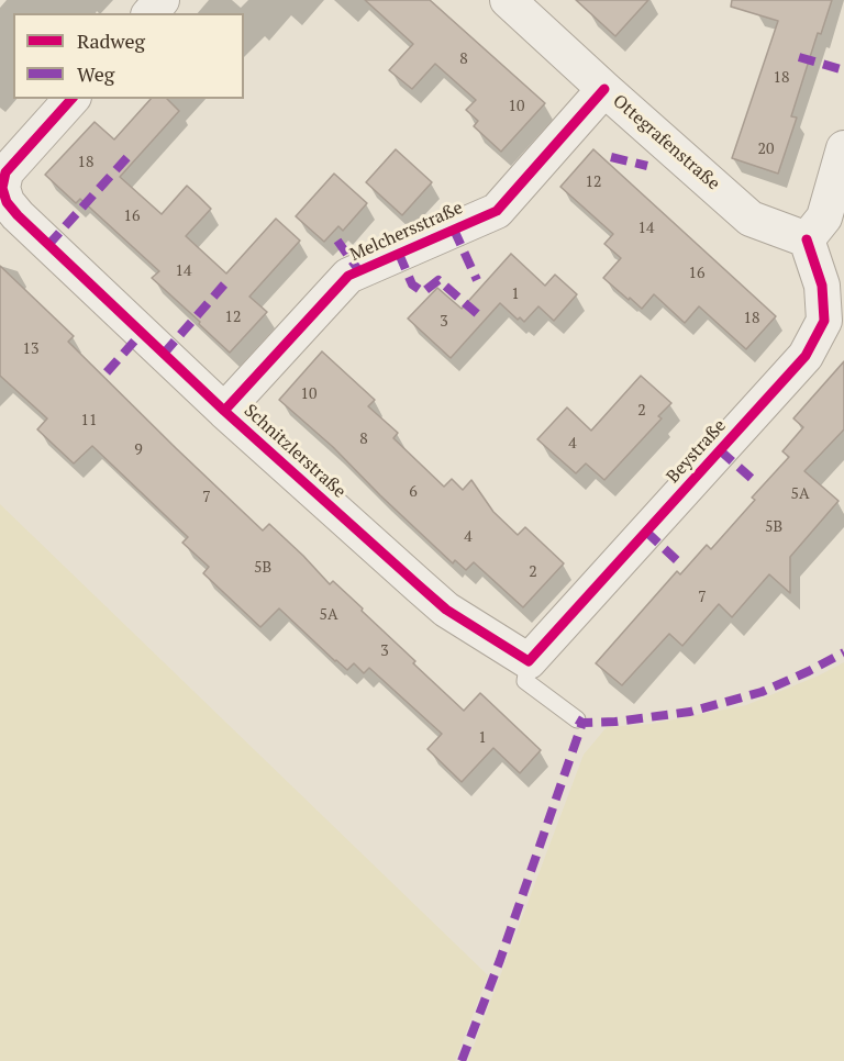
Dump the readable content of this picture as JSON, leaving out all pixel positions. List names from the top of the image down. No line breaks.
{"streets":{"street":["Ottegrafenstraße","Melchersstraße","Schnitzlerstraße","Beystraße"]},"crossings":[["Ottegrafenstraße","Melchersstraße"],["Ottegrafenstraße","Beystraße"],["Melchersstraße","Schnitzlerstraße"],["Schnitzlerstraße","Beystraße"]],"house_numbers":["8","18","10","20","18","12","16","14","14","16","1","12","18","3","13","10","2","11","8","4","9","6","5A","7","5B","4","5B","2","7","5A","3","1"],"legend":["Radweg","Weg"]}
